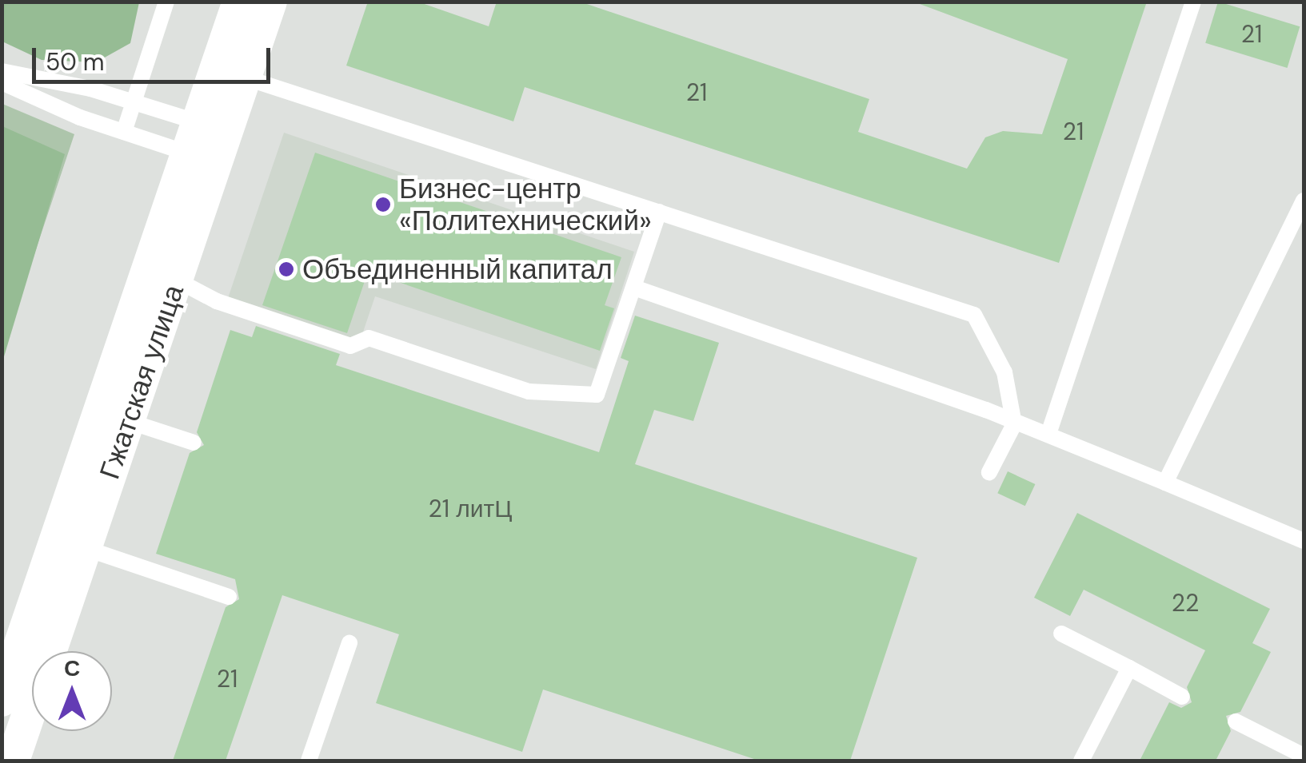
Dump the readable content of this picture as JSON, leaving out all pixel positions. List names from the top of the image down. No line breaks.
{"streets":{"street":["Гжатская улица"]},"places":["Бизнес-центр «Политехнический»","Объединенный капитал"],"house_numbers":["21","21","21","21 литЦ","22","21"],"scale_bar":"50 m","north":"top"}
